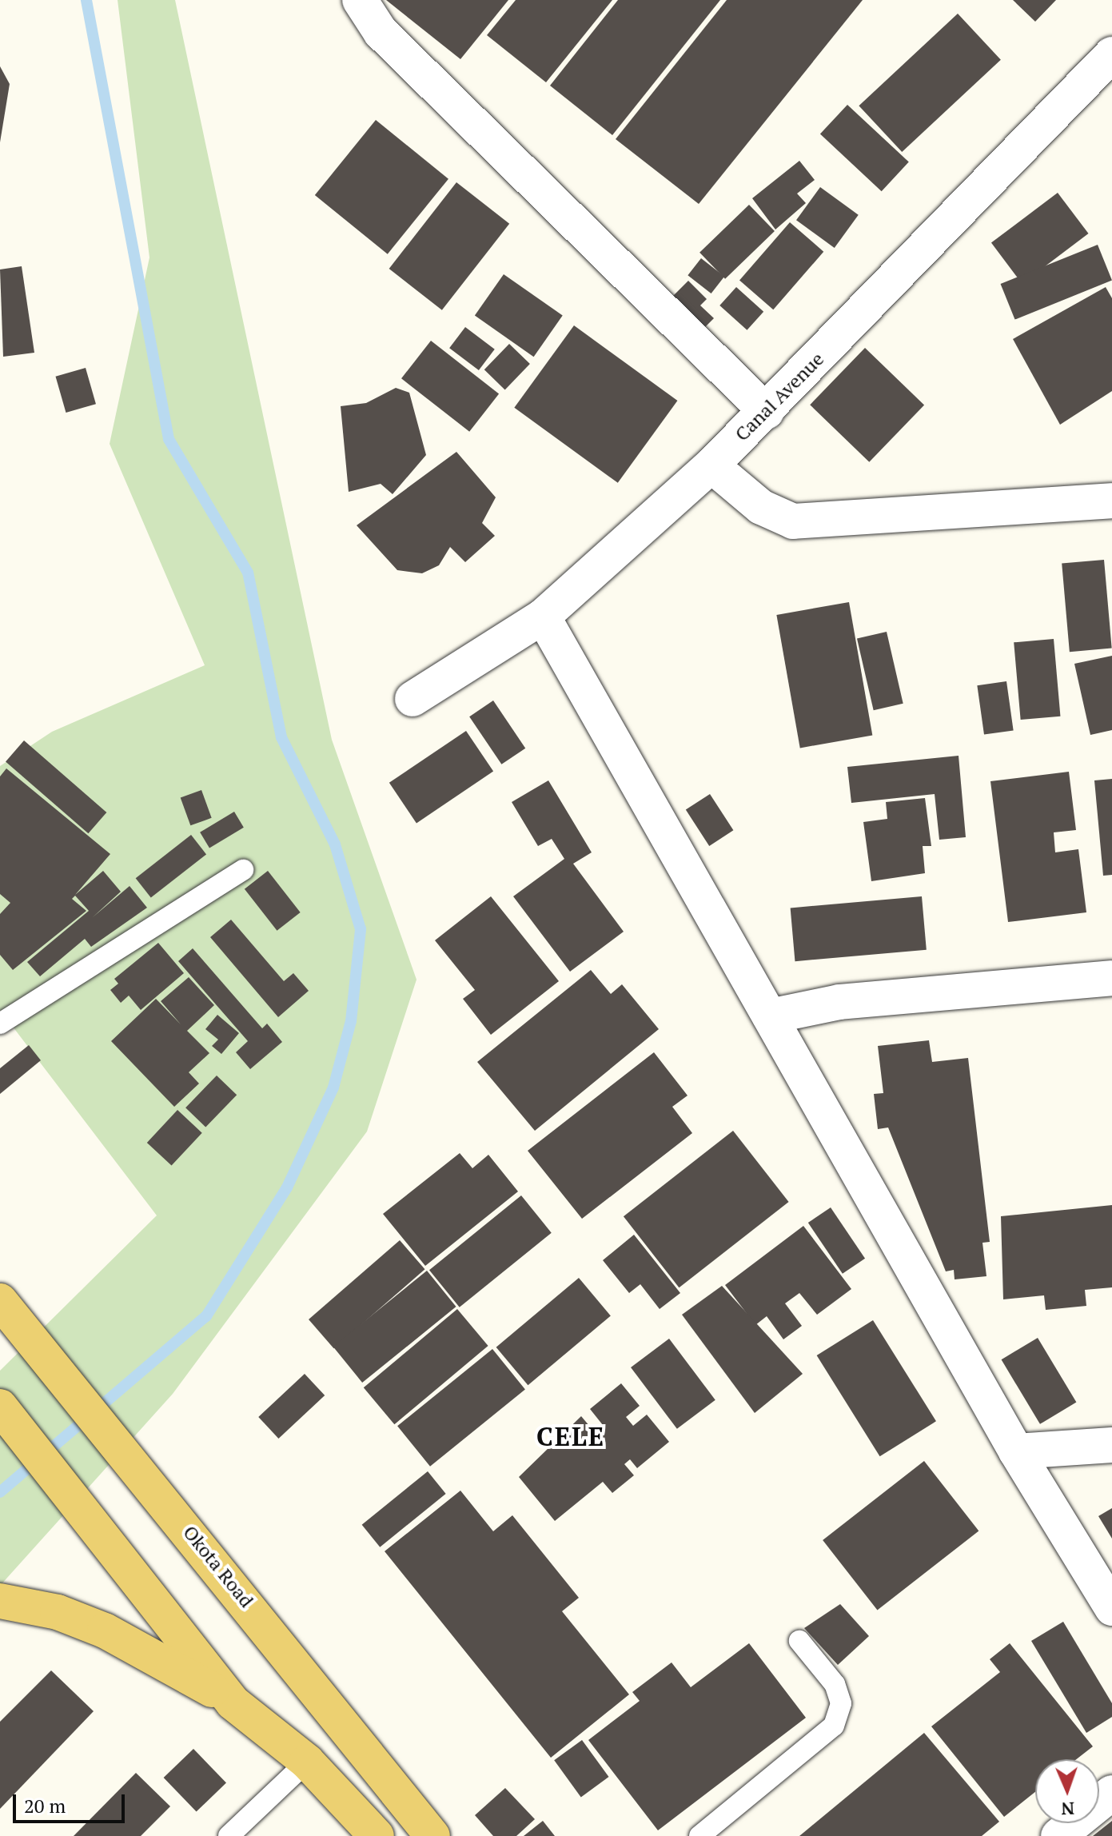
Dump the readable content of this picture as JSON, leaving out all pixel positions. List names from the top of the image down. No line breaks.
{"streets":{"main road":["Okota Road"],"street":["Canal Avenue"]},"districts":["CELE"],"scale_bar":"20 m","north":"bottom"}
